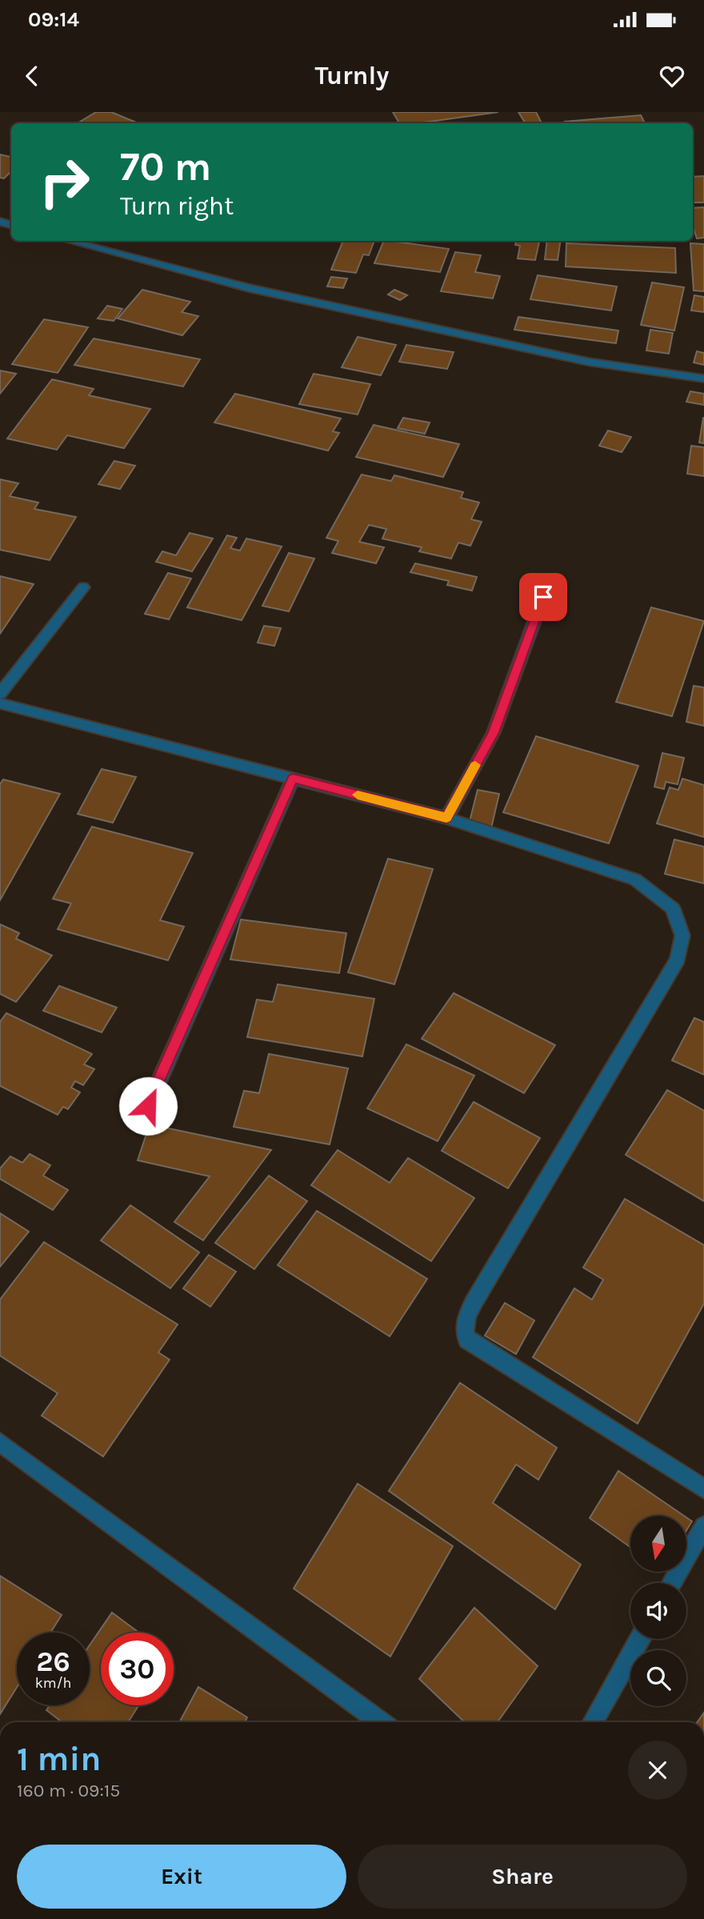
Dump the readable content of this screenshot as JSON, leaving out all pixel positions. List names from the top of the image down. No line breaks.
{"north":"bottom","page":{"status":"09:14","header":"Turnly","turn":["70 m","Turn right"],"speed":"26 km/h","limit":"30","heading":["1 min","160 m · 09:15"],"buttons":["Exit","Share"]}}
